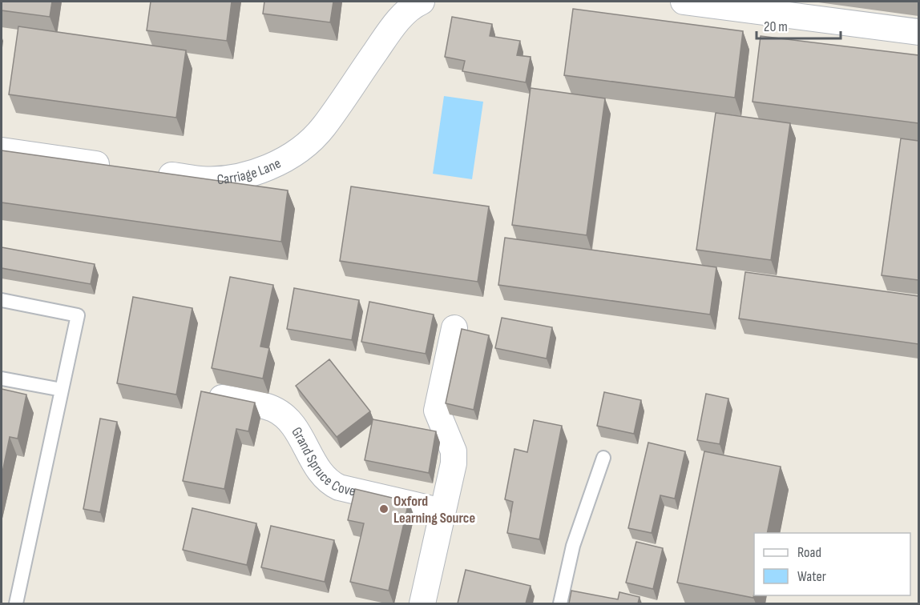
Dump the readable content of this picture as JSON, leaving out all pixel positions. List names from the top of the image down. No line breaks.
{"streets":{"street":["Carriage Lane","Grand Spruce Cove"]},"places":["Oxford Learning Source"],"legend":["Road","Water"],"scale_bar":"20 m"}
